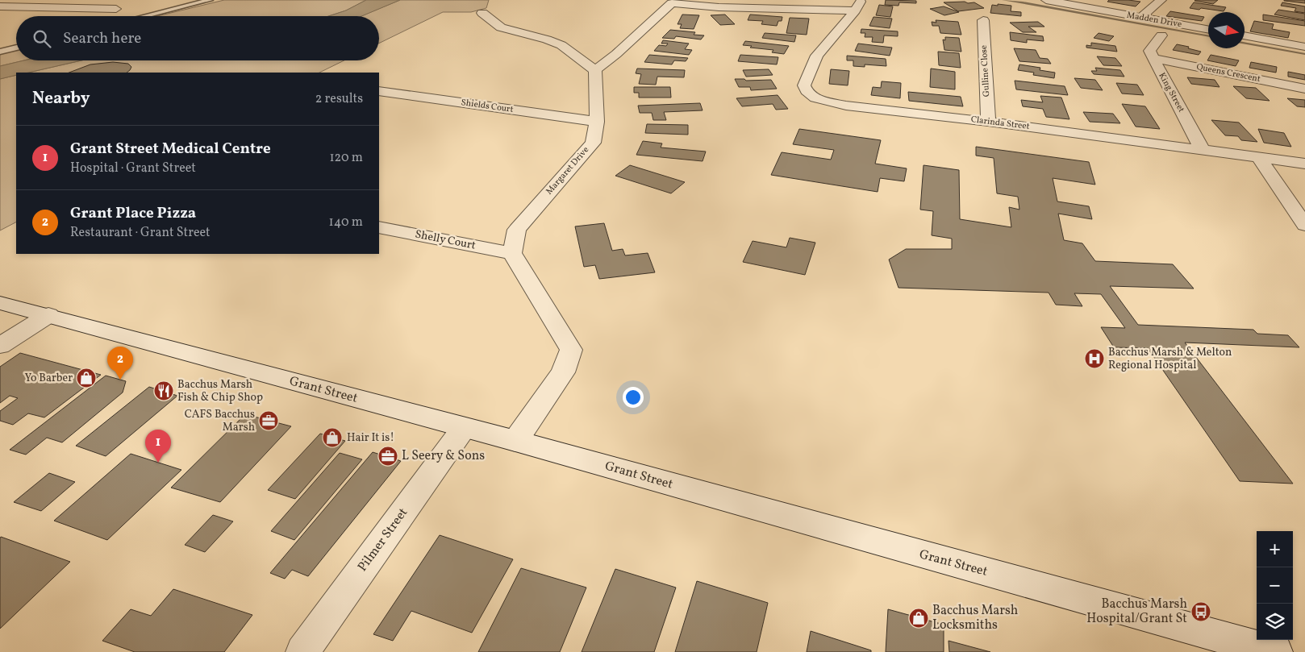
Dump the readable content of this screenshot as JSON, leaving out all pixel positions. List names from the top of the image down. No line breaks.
{"streets":{"street":["Madden Drive","Gulline Close","Queens Crescent","King Street","Shields Court","Clarinda Street","Margaret Drive","Shelly Court","Grant Street","Pilmer Street"]},"crossings":[["Gulline Close","Clarinda Street"],["Queens Crescent","King Street"],["King Street","Clarinda Street"],["Shields Court","Margaret Drive"],["Margaret Drive","Shelly Court"],["Grant Street","Pilmer Street"]],"places":{"hospital":["Bacchus Marsh & Melton Regional Hospital"],"shop":["Yo Barber","Hair It is!","Bacchus Marsh Locksmiths"],"restaurant":["Bacchus Marsh Fish & Chip Shop"],"office":["CAFS Bacchus Marsh","L Seery & Sons"],"bus stop":["Bacchus Marsh Hospital/Grant St"]},"north":"right","page":{"search":"Search here","heading":["Nearby","2 results"],"list":[{"mark":"1","name":"Grant Street Medical Centre","note":"Hospital · Grant Street","value":"120 m"},{"mark":"2","name":"Grant Place Pizza","note":"Restaurant · Grant Street","value":"140 m"}],"pins":["2","1"],"map_buttons":["+","−"]}}
